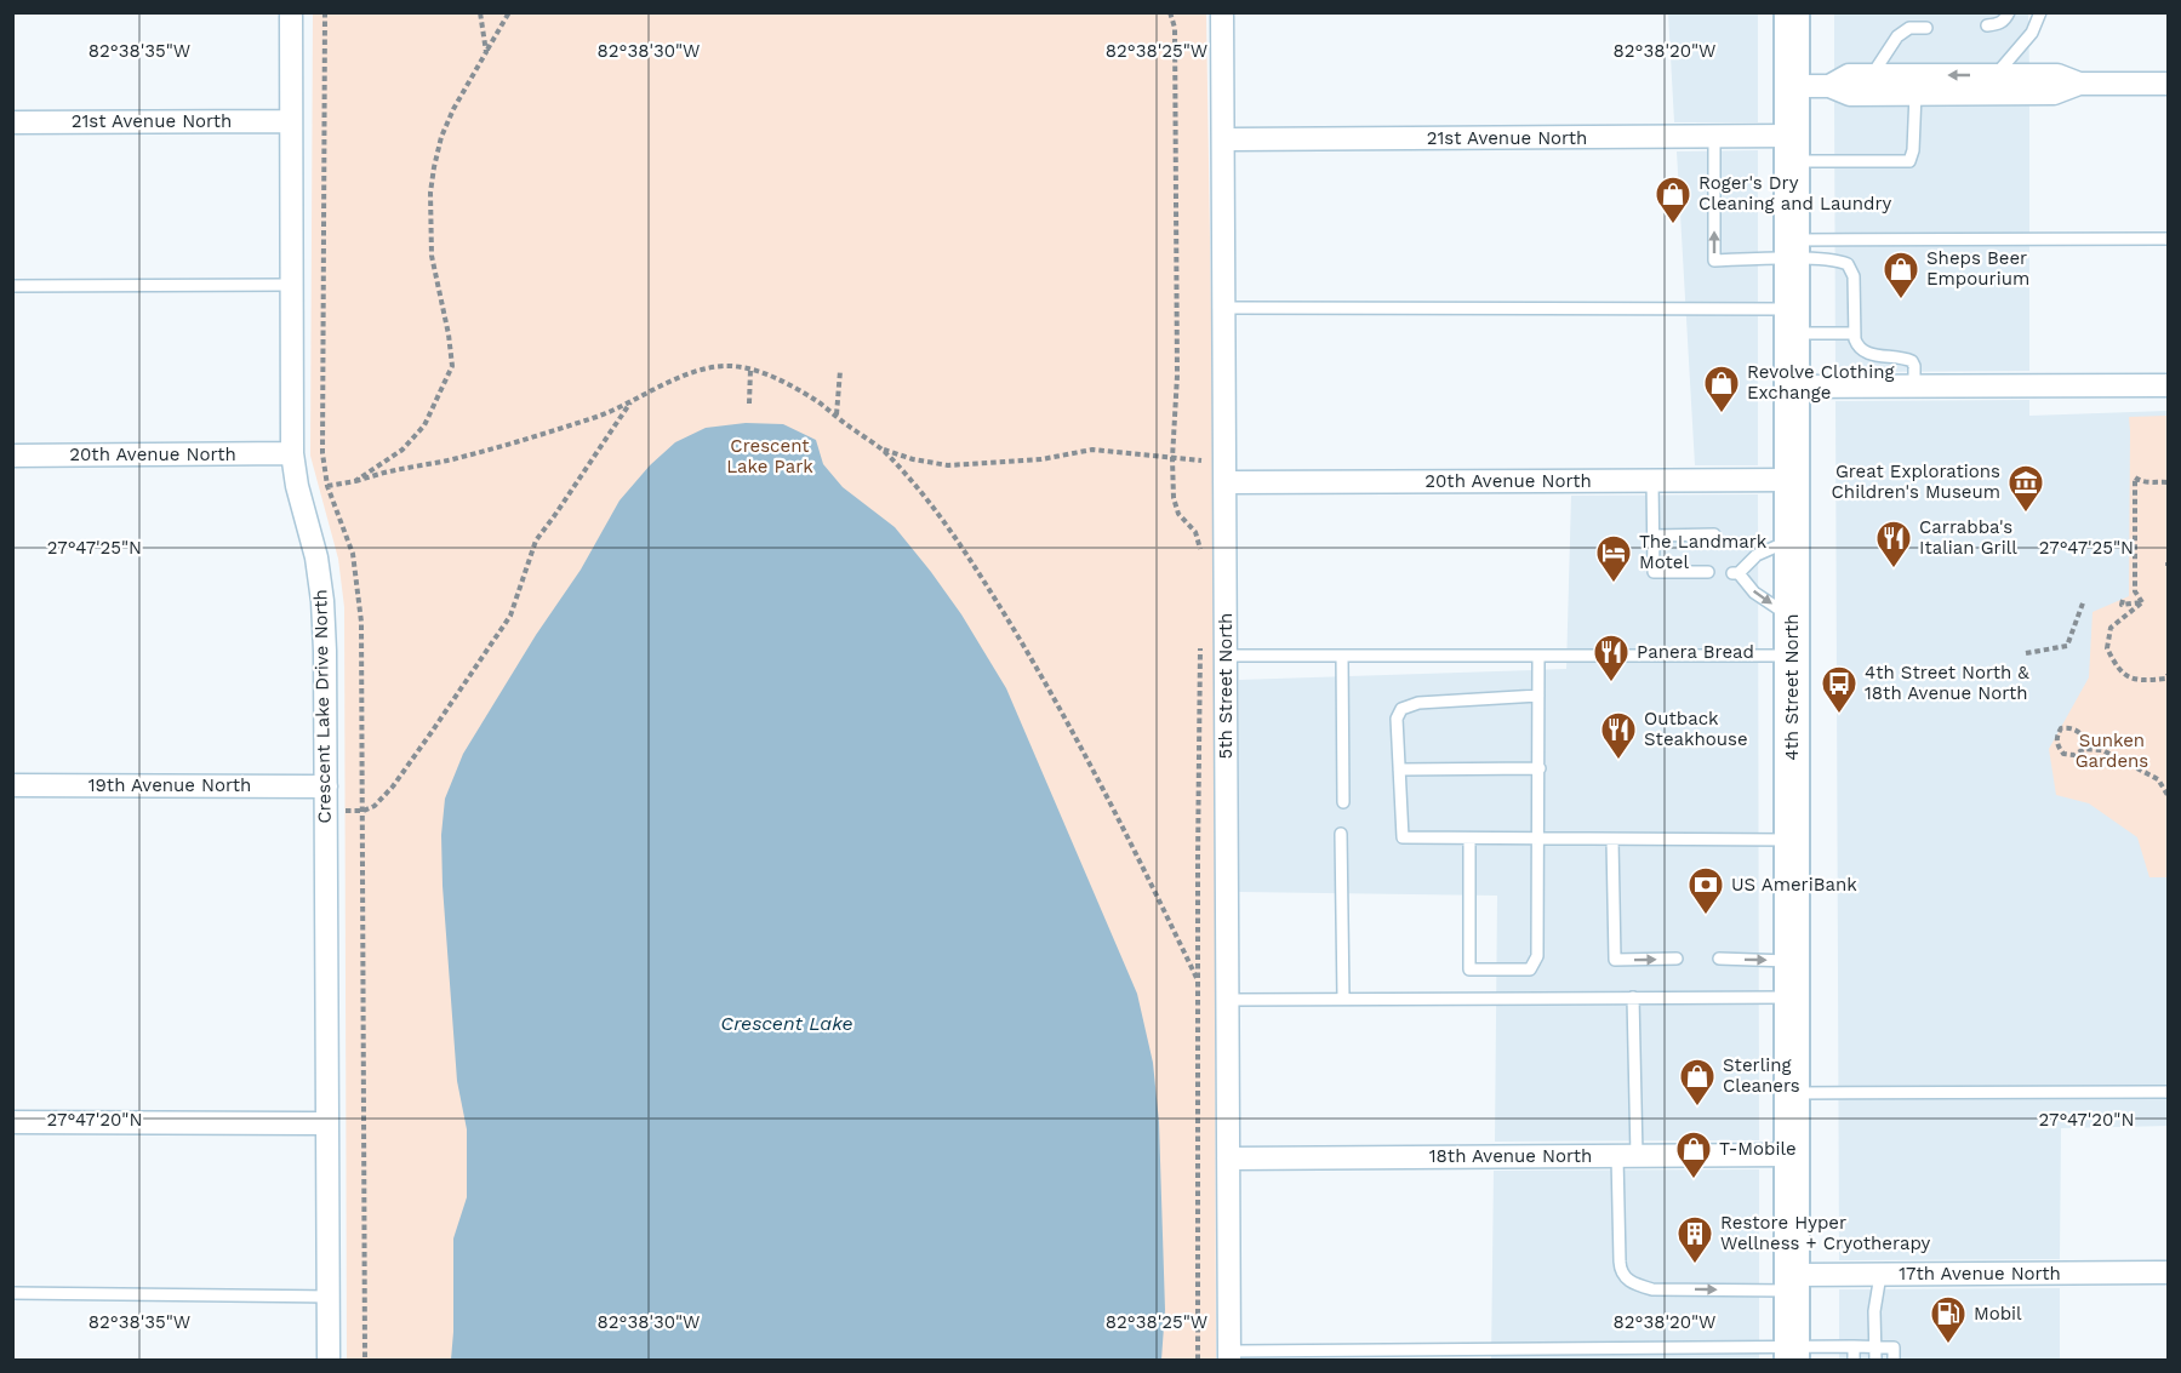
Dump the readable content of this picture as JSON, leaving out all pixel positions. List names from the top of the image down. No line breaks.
{"streets":{"main road":["4th Street North"],"street":["21st Avenue North","20th Avenue North","5th Street North","Crescent Lake Drive North","19th Avenue North","18th Avenue North","17th Avenue North"]},"crossings":[["21st Avenue North","5th Street North"],["21st Avenue North","4th Street North"],["21st Avenue North","Crescent Lake Drive North"],["20th Avenue North","5th Street North"],["20th Avenue North","4th Street North"],["20th Avenue North","Crescent Lake Drive North"],["5th Street North","18th Avenue North"],["4th Street North","18th Avenue North"],["4th Street North","17th Avenue North"],["Crescent Lake Drive North","19th Avenue North"]],"water":["Crescent Lake"],"parks":["Crescent Lake Park","Sunken Gardens"],"places":{"shop":["Roger's Dry Cleaning and Laundry","Sheps Beer Empourium","Revolve Clothing Exchange","Sterling Cleaners","T-Mobile"],"museum":["Great Explorations Children's Museum"],"restaurant":["Carrabba's Italian Grill","Panera Bread","Outback Steakhouse"],"hotel":["The Landmark Motel"],"bus stop":["4th Street North & 18th Avenue North"],"bank":["US AmeriBank"],"building":["Restore Hyper Wellness + Cryotherapy"],"fuel station":["Mobil"]},"coordinates":["82°38'35\"W","82°38'30\"W","82°38'25\"W","82°38'20\"W","27°47'25\"N","27°47'20\"N"]}
